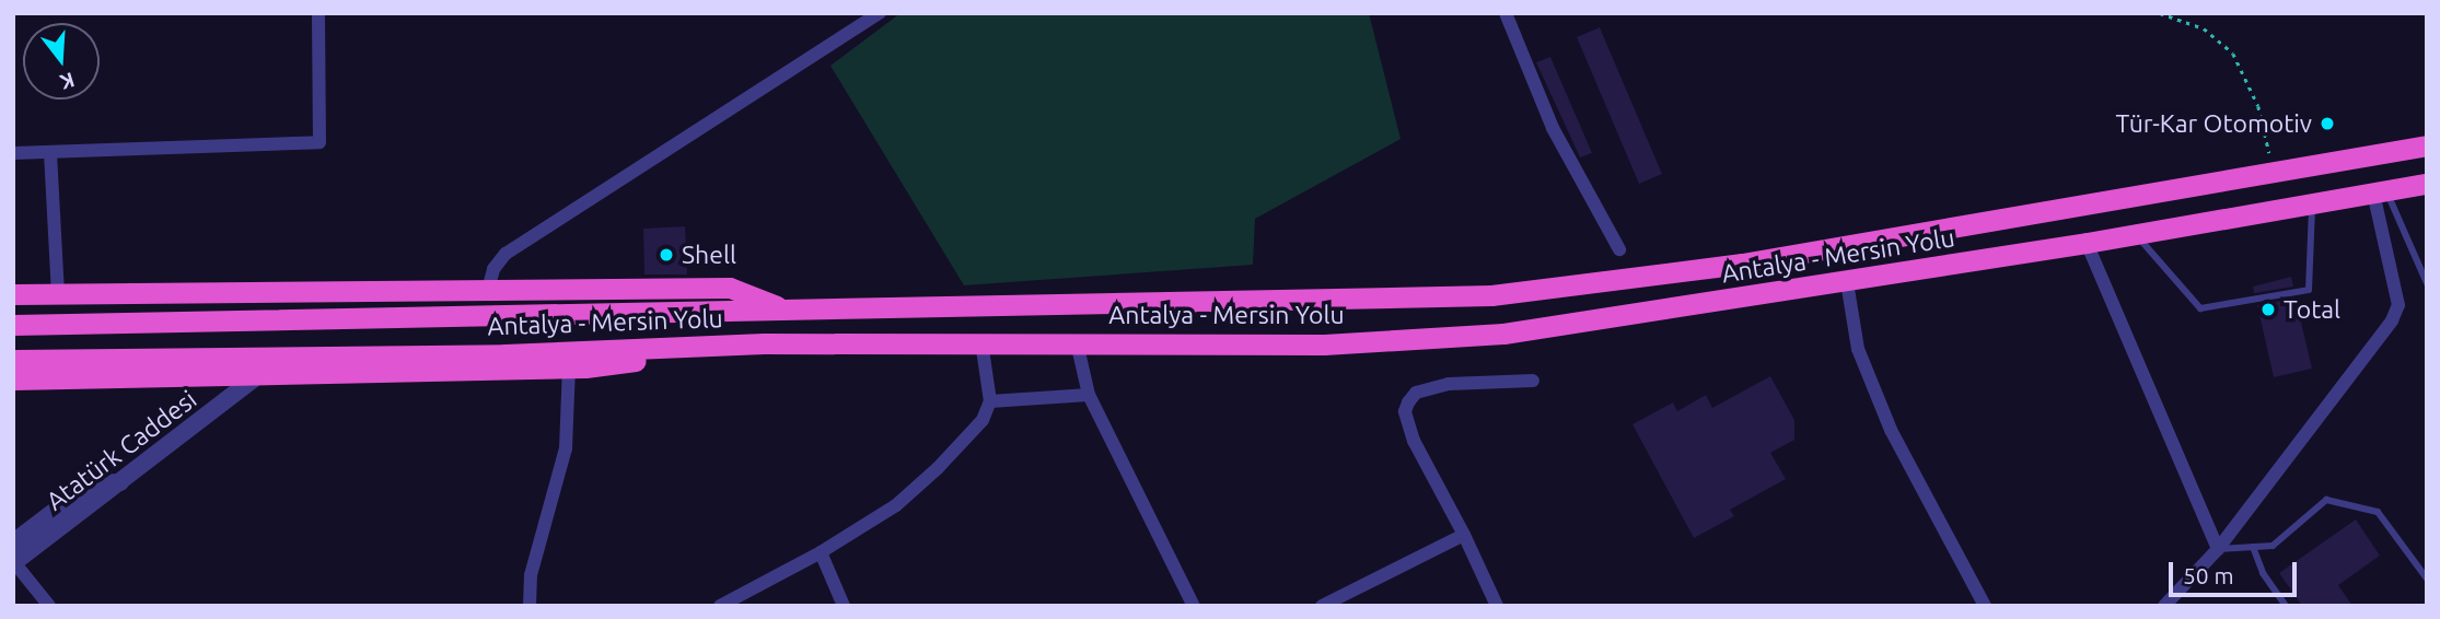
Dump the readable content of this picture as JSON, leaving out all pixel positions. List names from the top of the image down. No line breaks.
{"streets":{"highway":["Antalya - Mersin Yolu"],"street":["Atatürk Caddesi"]},"places":["Tür-Kar Otomotiv","Shell","Total"],"scale_bar":"50 m","north":"bottom"}
